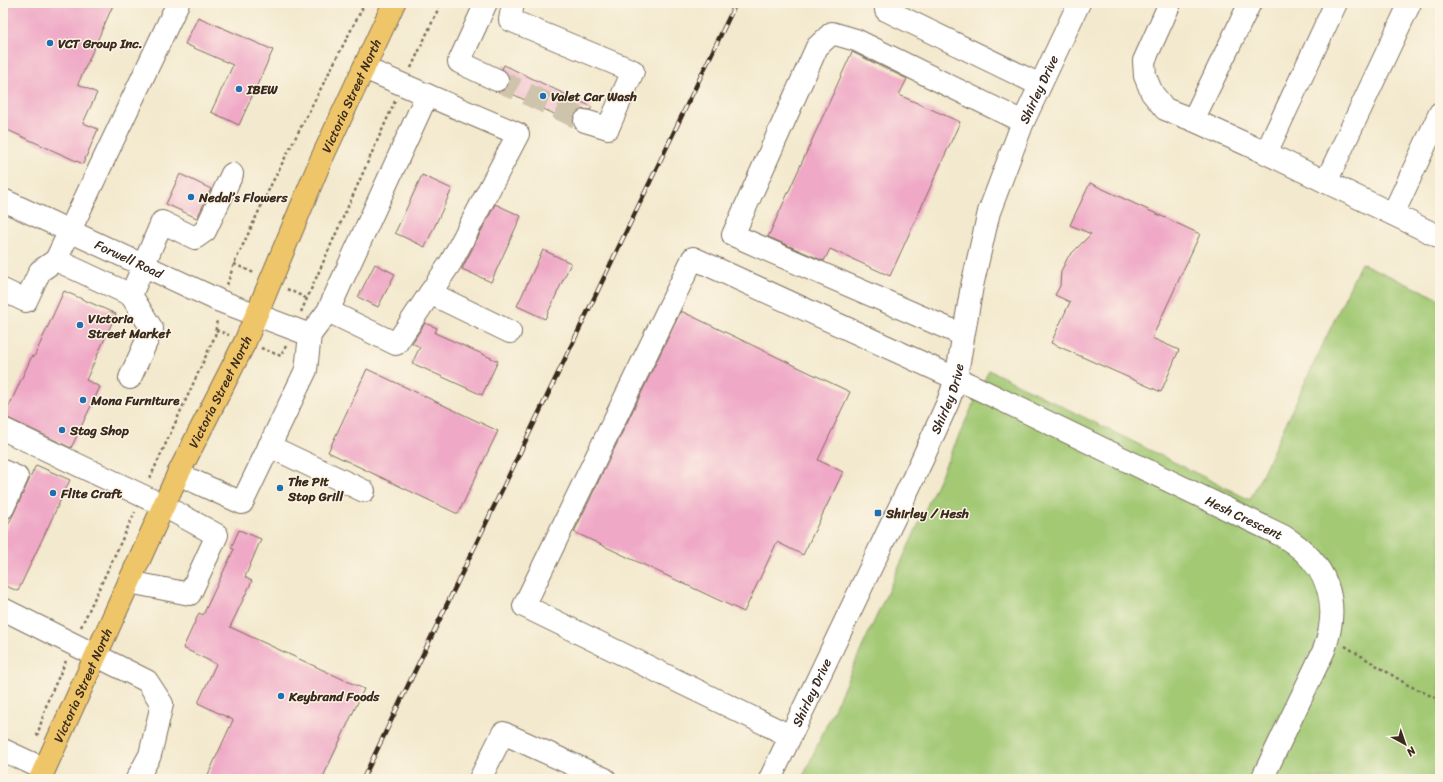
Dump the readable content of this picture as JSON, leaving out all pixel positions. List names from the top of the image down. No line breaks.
{"streets":{"main road":["Victoria Street North"],"street":["Shirley Drive","Forwell Road","Hesh Crescent"]},"crossings":[["Shirley Drive","Hesh Crescent"],["Victoria Street North","Forwell Road"]],"places":{"other":["VCT Group Inc.","IBEW","Valet Car Wash","Nedal’s Flowers","Victoria Street Market","Mona Furniture","Stag Shop","The Pit Stop Grill","Flite Craft","Keybrand Foods"],"transit":["Shirley / Hesh"]},"north":"bottom right"}
